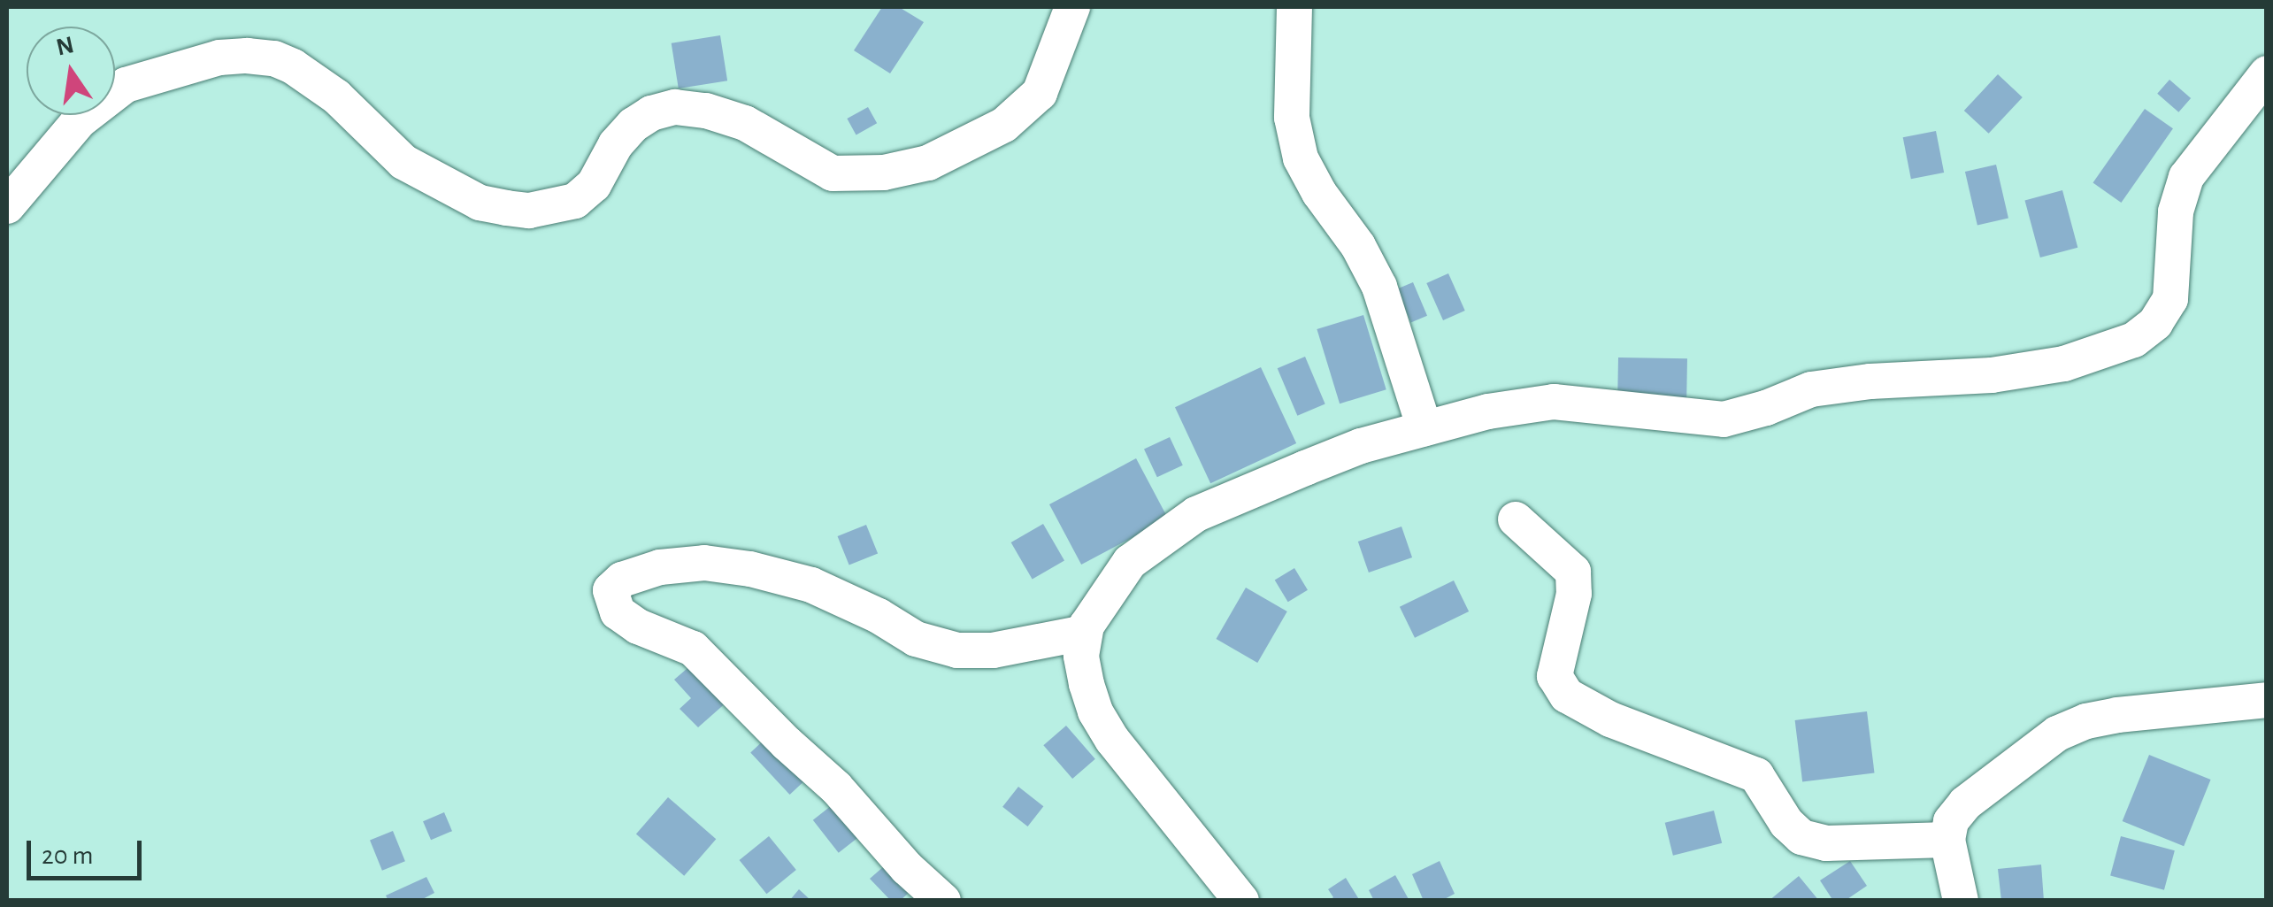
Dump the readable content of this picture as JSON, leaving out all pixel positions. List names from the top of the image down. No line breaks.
{"scale_bar":"20 m","north":"top"}
